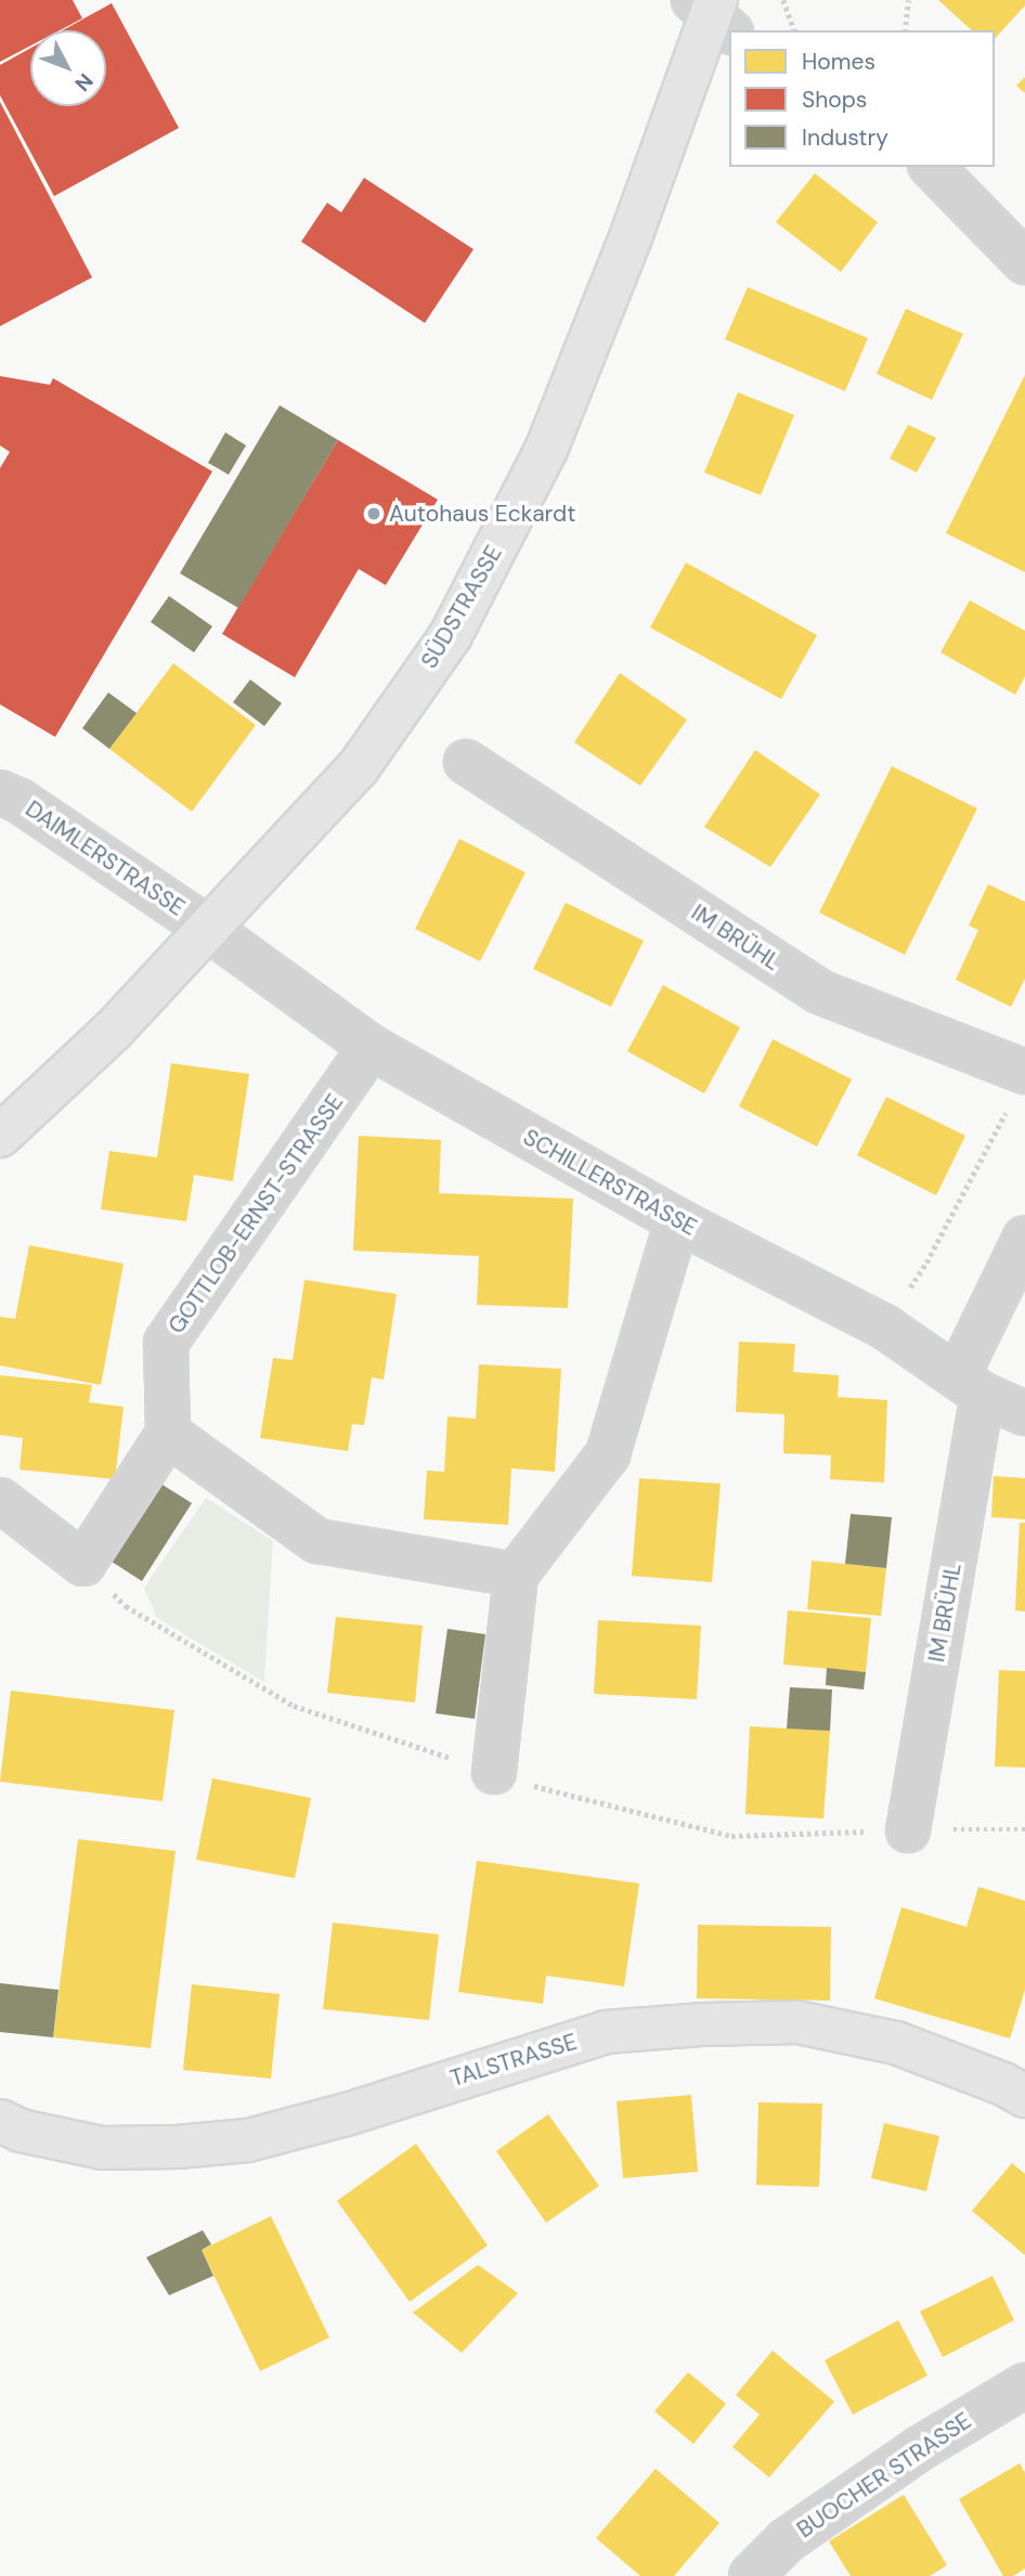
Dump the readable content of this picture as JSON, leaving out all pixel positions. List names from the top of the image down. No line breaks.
{"streets":{"street":["SÜDSTRASSE","DAIMLERSTRASSE","IM BRÜHL","SCHILLERSTRASSE","GOTTLOB-ERNST-STRASSE","TALSTRASSE","BUOCHER STRASSE"]},"crossings":[["SÜDSTRASSE","DAIMLERSTRASSE"],["SÜDSTRASSE","SCHILLERSTRASSE"],["DAIMLERSTRASSE","SCHILLERSTRASSE"],["IM BRÜHL","SCHILLERSTRASSE"],["SCHILLERSTRASSE","GOTTLOB-ERNST-STRASSE"]],"places":["Autohaus Eckardt"],"legend":["Homes","Shops","Industry"],"north":"bottom right"}
